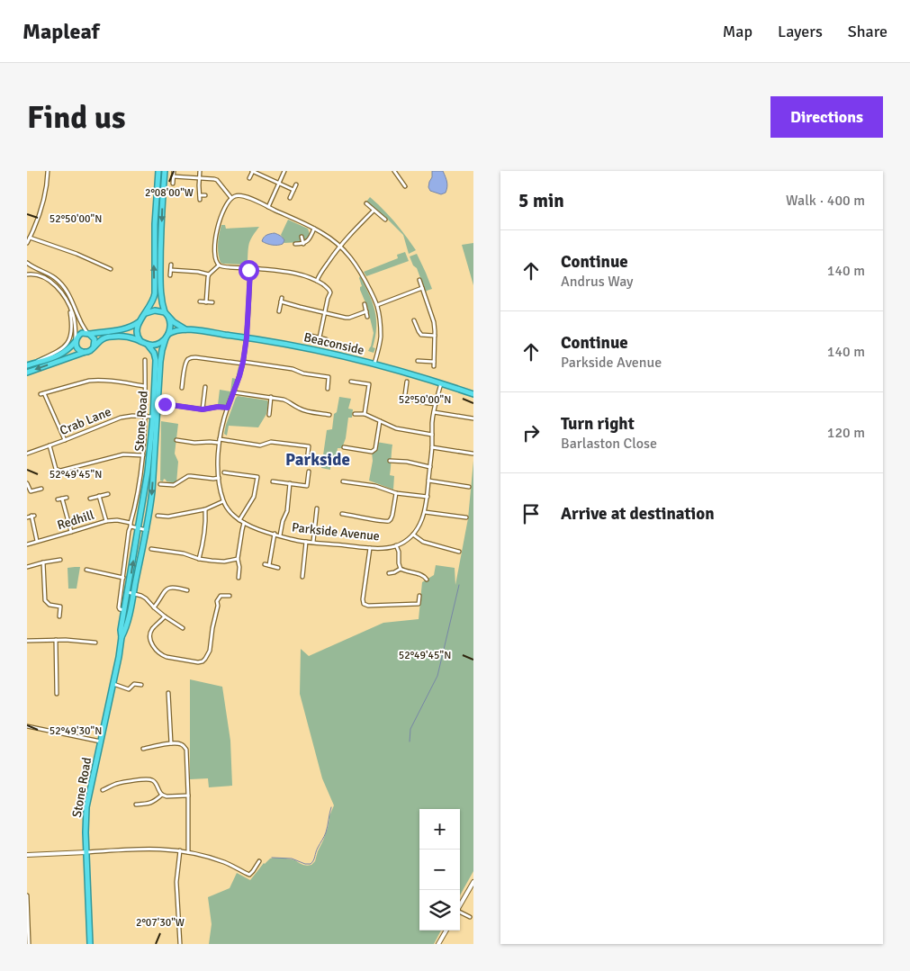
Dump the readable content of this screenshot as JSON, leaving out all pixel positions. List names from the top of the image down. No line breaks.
{"streets":{"highway":["Beaconside","Stone Road"],"street":["Crab Lane","Redhill","Parkside Avenue"]},"crossings":[["Beaconside","Stone Road"],["Beaconside","Parkside Avenue"],["Crab Lane","Stone Road"],["Stone Road","Redhill"]],"districts":["Parkside"],"page":{"header":"Mapleaf","nav":["Map","Layers","Share"],"buttons":"Directions","title":"Find us","heading":["5 min","Walk · 400 m"],"list":[["Continue","Andrus Way","140 m"],["Continue","Parkside Avenue","140 m"],["Turn right","Barlaston Close","120 m"],"Arrive at destination"],"map_buttons":["+","−"]},"coordinates":["2°08'00\"W","52°50'00\"N","52°49'45\"N","52°49'30\"N","2°07'30\"W"]}
